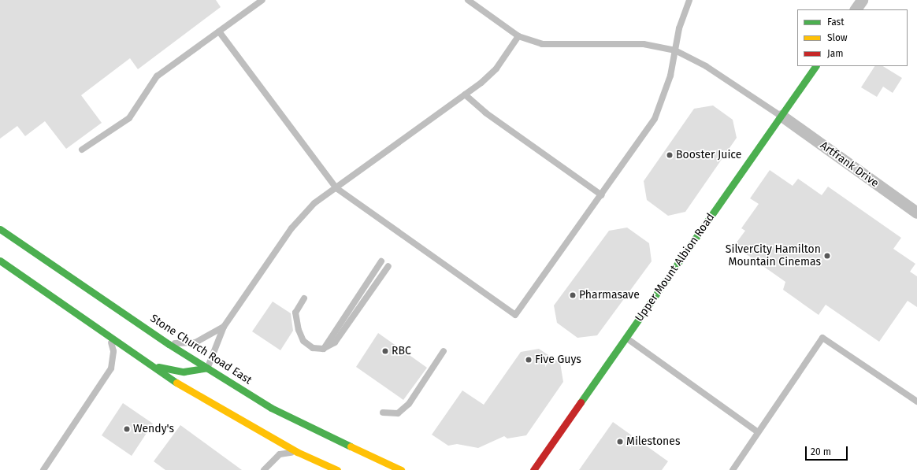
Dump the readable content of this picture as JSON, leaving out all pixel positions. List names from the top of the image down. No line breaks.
{"streets":{"main road":["Upper Mount Albion Road","Stone Church Road East"],"street":["Artfrank Drive"]},"crossings":[["Artfrank Drive","Upper Mount Albion Road"]],"places":["Booster Juice","SilverCity Hamilton Mountain Cinemas","Pharmasave","RBC","Five Guys","Wendy's","Milestones"],"legend":["Fast","Slow","Jam"],"scale_bar":"20 m"}
